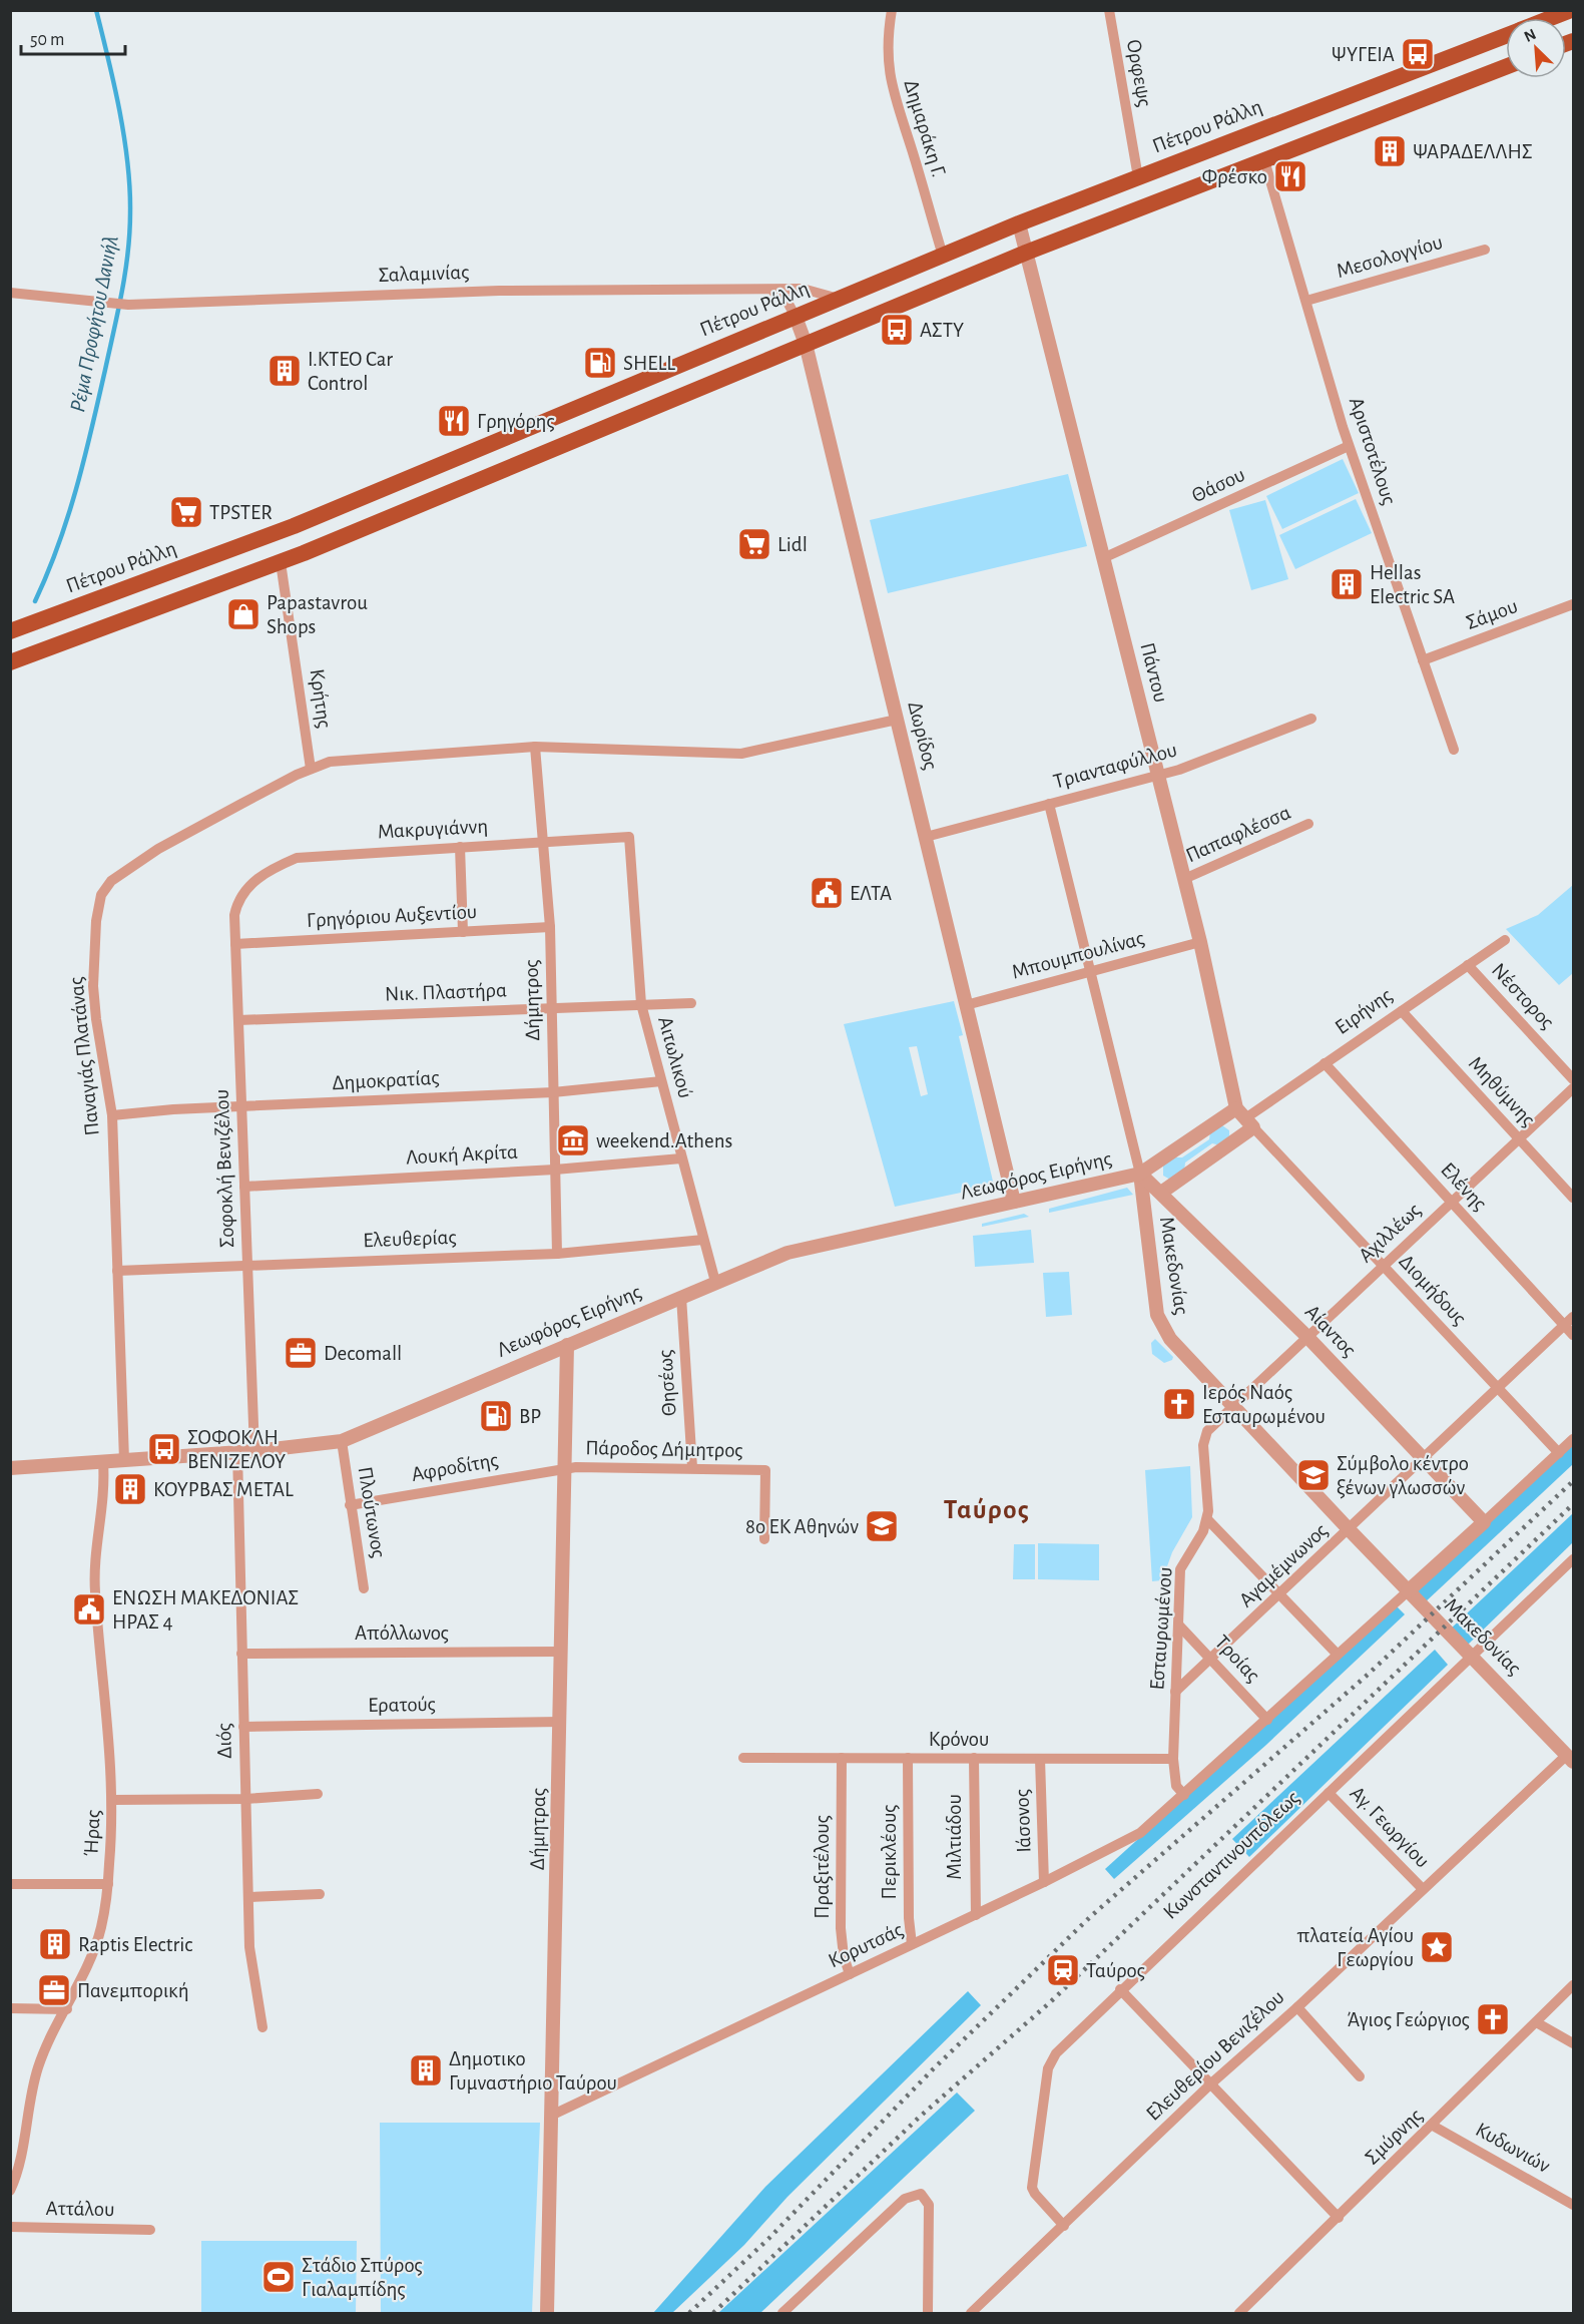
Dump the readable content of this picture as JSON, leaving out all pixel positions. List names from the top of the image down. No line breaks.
{"streets":{"main road":["Πέτρου Ράλλη"],"street":["Ορφεψς","Δημαράκη Γ.","Μεσολογγίου","Σαλαμινίας","Αριστοτέλους","Θάσου","Σάμου","Πάντου","Κρήτης","Δωρίδος","Τριανταφύλλου","Μακρυγιάννη","Παπαφλέσσα","Γρηγόριου Αυξεντίου","Μπουμπουλίνας","Νικ. Πλαστήρα","Νέστορος","Δήμητρος","Ειρήνης","Παναγιάς Πλατάνας","Αιτωλικού","Δημοκρατίας","Μηθύμνης","Λουκή Ακρίτα","Σοφοκλή Βενιζέλου","Λεωφόρος Ειρήνης","Ελένης","Αχιλλέως","Ελευθερίας","Μακεδονίας","Διομήδους","Αίαντος","Θησέως","Πάροδος Δήμητρος","Αφροδίτης","Πλούτωνος","Αγαμέμνωνος","Εσταυρωμένου","Απόλλωνος","Τροίας","Ερατούς","Κρόνου","Διός","Ιάσονος","Αγ. Γεωργίου","Δήμητρας","Ήρας","Μιλτιάδου","Περικλέους","Κωνσταντινουπόλεως","Πραξιτέλους","Κορυτσάς","Ελευθερίου Βενιζέλου","Σμύρνης","Κυδωνιών","Αττάλου"]},"crossings":[["Ορφεψς","Πέτρου Ράλλη"],["Πέτρου Ράλλη","Δημαράκη Γ."],["Πέτρου Ράλλη","Σαλαμινίας"],["Πέτρου Ράλλη","Πάντου"],["Πέτρου Ράλλη","Δωρίδος"],["Μεσολογγίου","Αριστοτέλους"],["Σαλαμινίας","Δωρίδος"],["Αριστοτέλους","Θάσου"],["Αριστοτέλους","Σάμου"],["Θάσου","Πάντου"],["Πάντου","Τριανταφύλλου"],["Πάντου","Παπαφλέσσα"],["Πάντου","Μπουμπουλίνας"],["Πάντου","Ειρήνης"],["Πάντου","Διομήδους"],["Κρήτης","Παναγιάς Πλατάνας"],["Δωρίδος","Τριανταφύλλου"],["Δωρίδος","Μπουμπουλίνας"],["Δωρίδος","Παναγιάς Πλατάνας"],["Δωρίδος","Λεωφόρος Ειρήνης"],["Τριανταφύλλου","Μακεδονίας"],["Μακρυγιάννη","Δήμητρος"],["Μακρυγιάννη","Αιτωλικού"],["Μακρυγιάννη","Σοφοκλή Βενιζέλου"],["Γρηγόριου Αυξεντίου","Δήμητρος"],["Γρηγόριου Αυξεντίου","Σοφοκλή Βενιζέλου"],["Μπουμπουλίνας","Μακεδονίας"],["Νικ. Πλαστήρα","Δήμητρος"],["Νικ. Πλαστήρα","Αιτωλικού"],["Νικ. Πλαστήρα","Σοφοκλή Βενιζέλου"],["Νέστορος","Ειρήνης"],["Δήμητρος","Παναγιάς Πλατάνας"],["Δήμητρος","Δημοκρατίας"],["Δήμητρος","Λουκή Ακρίτα"],["Δήμητρος","Ελευθερίας"],["Ειρήνης","Μηθύμνης"],["Ειρήνης","Λεωφόρος Ειρήνης"],["Ειρήνης","Ελένης"],["Ειρήνης","Μακεδονίας"],["Ειρήνης","Διομήδους"],["Ειρήνης","Αίαντος"],["Παναγιάς Πλατάνας","Δημοκρατίας"],["Παναγιάς Πλατάνας","Λεωφόρος Ειρήνης"],["Παναγιάς Πλατάνας","Ελευθερίας"],["Αιτωλικού","Δημοκρατίας"],["Αιτωλικού","Λουκή Ακρίτα"],["Αιτωλικού","Λεωφόρος Ειρήνης"],["Αιτωλικού","Ελευθερίας"],["Δημοκρατίας","Σοφοκλή Βενιζέλου"],["Μηθύμνης","Αχιλλέως"],["Λουκή Ακρίτα","Σοφοκλή Βενιζέλου"],["Σοφοκλή Βενιζέλου","Λεωφόρος Ειρήνης"],["Σοφοκλή Βενιζέλου","Ελευθερίας"],["Λεωφόρος Ειρήνης","Μακεδονίας"],["Λεωφόρος Ειρήνης","Αίαντος"],["Λεωφόρος Ειρήνης","Θησέως"],["Λεωφόρος Ειρήνης","Πλούτωνος"],["Λεωφόρος Ειρήνης","Διός"],["Λεωφόρος Ειρήνης","Δήμητρας"],["Λεωφόρος Ειρήνης","Ήρας"],["Ελένης","Αχιλλέως"],["Ελένης","Αγαμέμνωνος"],["Αχιλλέως","Μακεδονίας"],["Αχιλλέως","Διομήδους"],["Αχιλλέως","Αίαντος"],["Μακεδονίας","Αίαντος"],["Μακεδονίας","Αγαμέμνωνος"],["Μακεδονίας","Κωνσταντινουπόλεως"],["Μακεδονίας","Ελευθερίου Βενιζέλου"],["Διομήδους","Αγαμέμνωνος"],["Αίαντος","Αγαμέμνωνος"],["Θησέως","Πάροδος Δήμητρος"],["Πάροδος Δήμητρος","Αφροδίτης"],["Πάροδος Δήμητρος","Δήμητρας"],["Αφροδίτης","Πλούτωνος"],["Αφροδίτης","Δήμητρας"],["Αγαμέμνωνος","Εσταυρωμένου"],["Αγαμέμνωνος","Τροίας"],["Εσταυρωμένου","Τροίας"],["Εσταυρωμένου","Κρόνου"],["Εσταυρωμένου","Κορυτσάς"],["Απόλλωνος","Διός"],["Απόλλωνος","Δήμητρας"],["Ερατούς","Διός"],["Ερατούς","Δήμητρας"],["Κρόνου","Ιάσονος"],["Κρόνου","Μιλτιάδου"],["Κρόνου","Περικλέους"],["Κρόνου","Πραξιτέλους"],["Ιάσονος","Κορυτσάς"],["Αγ. Γεωργίου","Κωνσταντινουπόλεως"],["Αγ. Γεωργίου","Ελευθερίου Βενιζέλου"],["Δήμητρας","Κορυτσάς"],["Μιλτιάδου","Κορυτσάς"],["Περικλέους","Κορυτσάς"],["Κωνσταντινουπόλεως","Ελευθερίου Βενιζέλου"],["Πραξιτέλους","Κορυτσάς"],["Σμύρνης","Κυδωνιών"]],"districts":["Ταύρος"],"water":["Ρέμα Προφήτου Δανιήλ"],"places":{"bus stop":["ΨΥΓΕΙΑ","ΑΣΤΥ","ΣΟΦΟΚΛΗ ΒΕΝΙΖΕΛΟΥ"],"building":["ΨΑΡΑΔΕΛΛΗΣ","Ι.ΚΤΕΟ Car Control","Hellas Electric SA","ΚΟΥΡΒΑΣ METAL","Raptis Electric","Δημοτικο Γυμναστήριο Ταύρου"],"restaurant":["Φρέσκο","Γρηγόρης"],"fuel station":["SHELL","BP"],"supermarket":["TPSTER","Lidl"],"shop":["Papastavrou Shops"],"public building":["ΕΛΤΑ","ΕΝΩΣΗ ΜΑΚΕΔΟΝΙΑΣ ΗΡΑΣ 4"],"museum":["weekend.Athens"],"office":["Decomall","Πανεμπορική"],"church":["Ιερός Ναός Εσταυρωμένου","Άγιος Γεώργιος"],"school or university":["Σύμβολο κέντρο ξένων γλωσσών","8ο ΕΚ Αθηνών"],"place":["πλατεία Αγίου Γεωργίου"],"station":["Ταύρος"],"sports":["Στάδιο Σπύρος Γιαλαμπίδης"]},"scale_bar":"50 m","north":"top left"}
